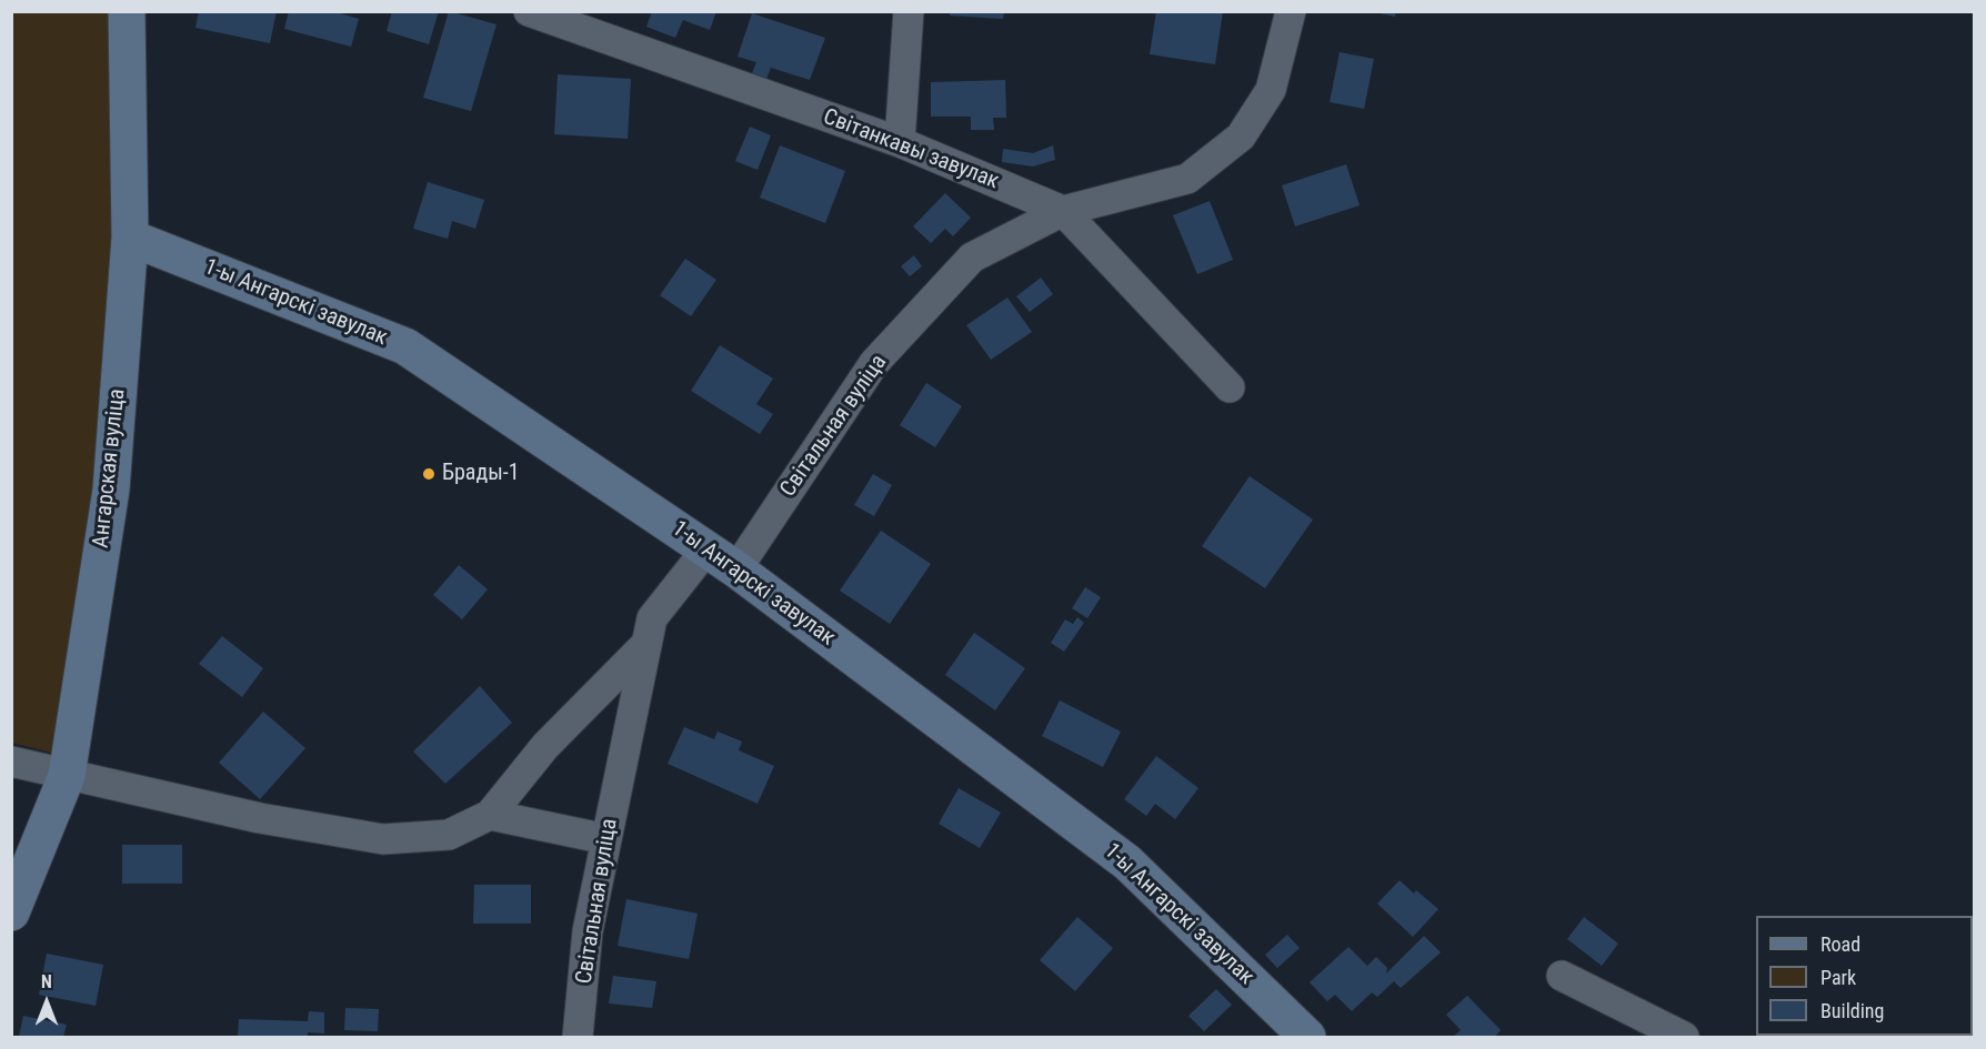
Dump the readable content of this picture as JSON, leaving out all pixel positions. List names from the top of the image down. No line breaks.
{"streets":{"street":["Світанкавы завулак","1-ы Ангарскі завулак","Світальная вуліца","Ангарская вуліца"]},"crossings":[["Світанкавы завулак","Світальная вуліца"],["1-ы Ангарскі завулак","Світальная вуліца"],["1-ы Ангарскі завулак","Ангарская вуліца"]],"places":["Брады-1"],"legend":["Road","Park","Building"],"north":"top"}
